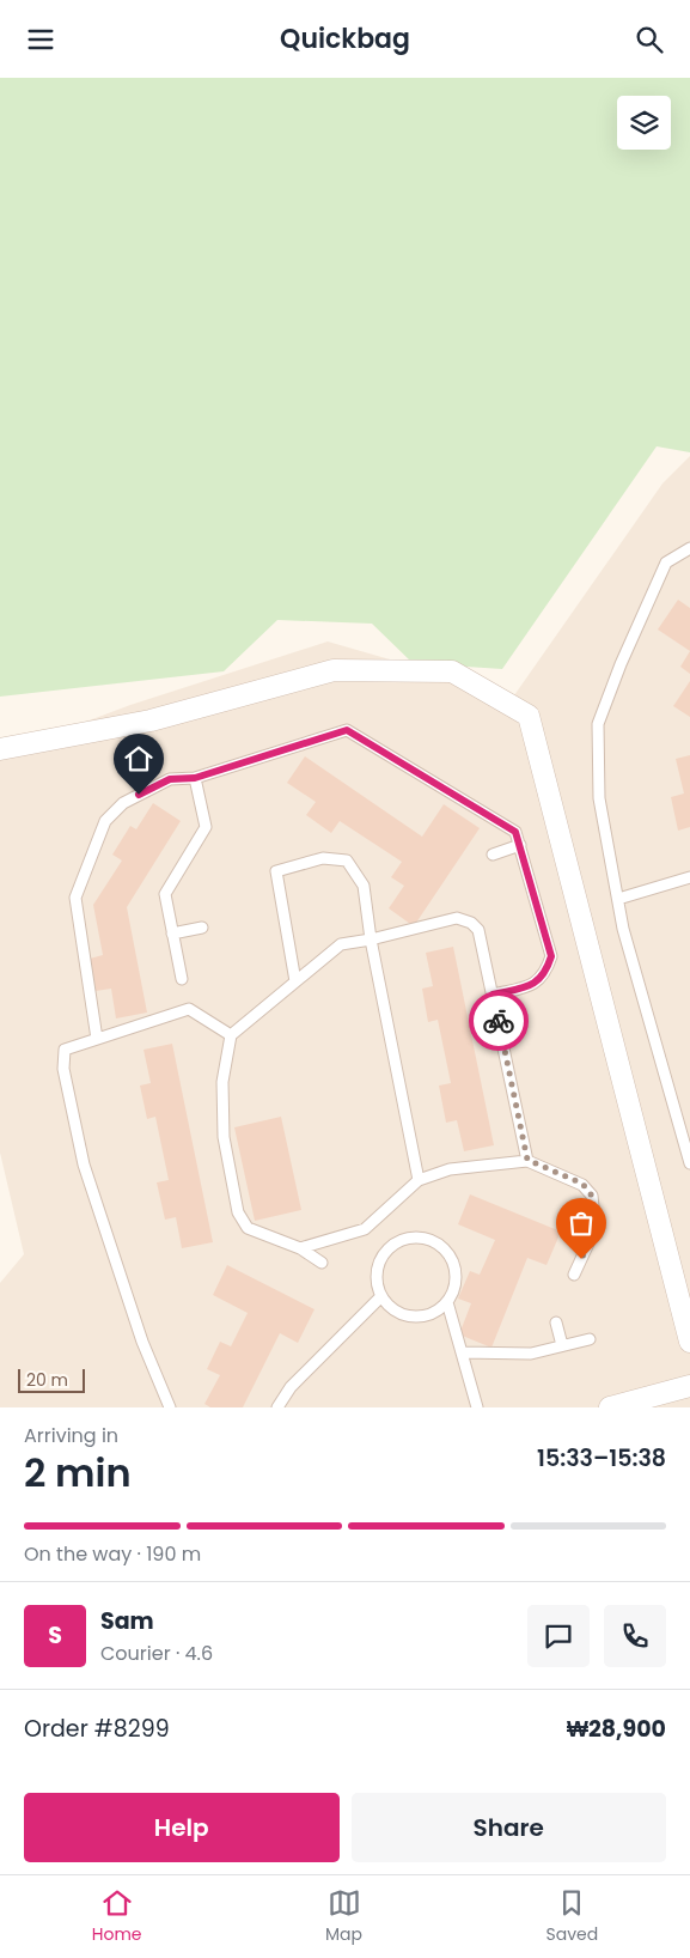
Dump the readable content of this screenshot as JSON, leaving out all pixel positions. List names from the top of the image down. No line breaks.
{"scale_bar":"20 m","page":{"header":"Quickbag","scale":"20 m","heading":["2 min","Arriving in","15:33–15:38"],"panel":["Sam","Courier · 4.6","Order #8299","₩28,900"],"bar":"On the way · 190 m","round":"S","buttons":["Help","Share"],"tabs":["Home","Map","Saved"]}}
